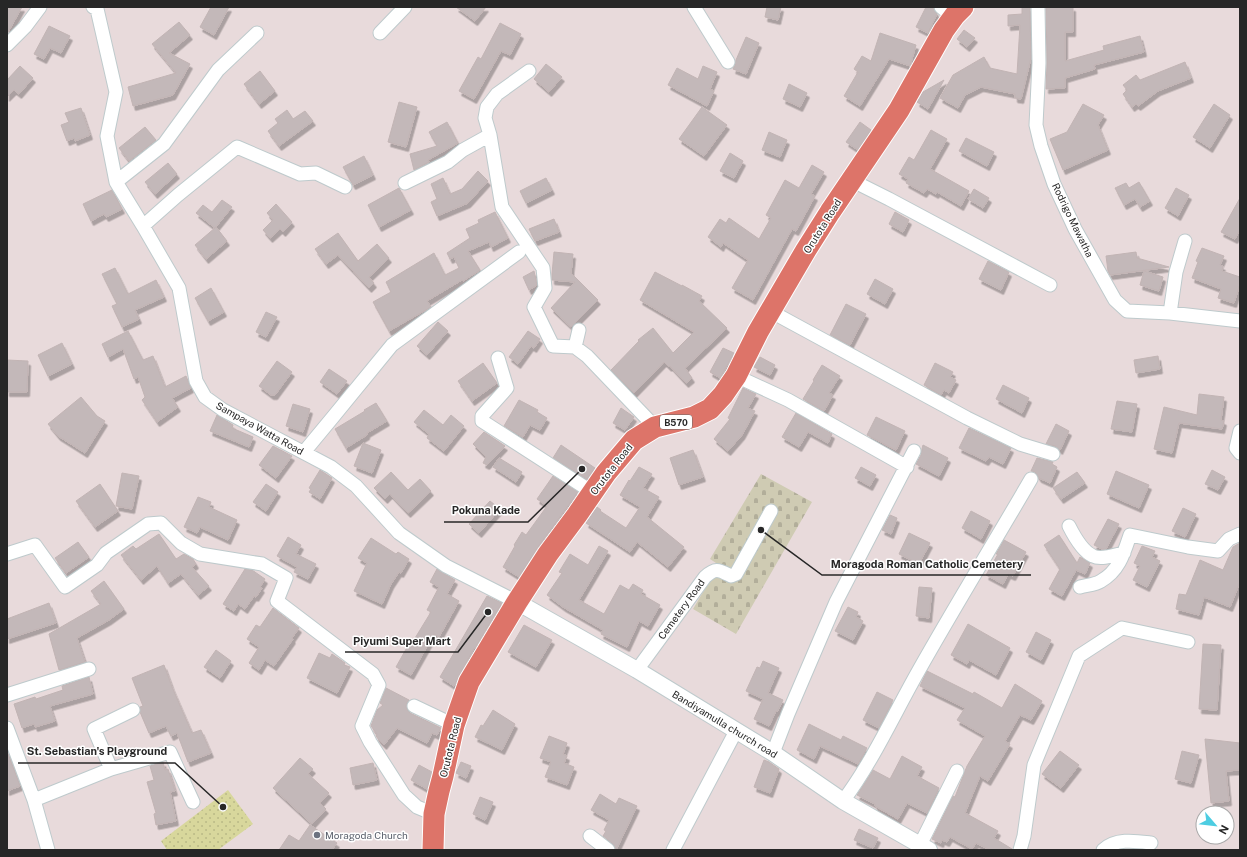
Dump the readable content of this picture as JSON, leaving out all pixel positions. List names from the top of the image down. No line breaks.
{"streets":{"main road":["Orutota Road","B570"],"street":["Rodrigo Mawatha","Sampaya Watta Road","Cemetery Road","Bandiyamulla church road"]},"crossings":[["Orutota Road","Sampaya Watta Road"],["Orutota Road","Bandiyamulla church road"],["Sampaya Watta Road","Bandiyamulla church road"],["Cemetery Road","Bandiyamulla church road"]],"places":["Pokuna Kade","Moragoda Roman Catholic Cemetery","Piyumi Super Mart","St. Sebastian's Playground","Moragoda Church"],"north":"bottom right"}
